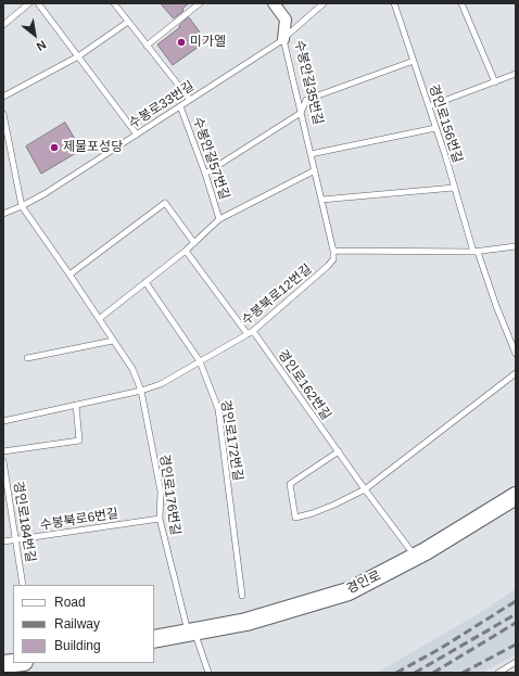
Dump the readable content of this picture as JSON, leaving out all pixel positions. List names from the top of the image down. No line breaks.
{"streets":{"main road":["경인로"],"street":["수봉안길35번길"],"lane":["수봉로33번길","경인로156번길","수봉안길57번길","수봉북로12번길","경인로162번길","경인로172번길","경인로176번길","수봉북로6번길","경인로184번길"]},"crossings":[["수봉안길35번길","수봉로33번길"],["수봉안길35번길","수봉북로12번길"],["수봉로33번길","수봉안길57번길"],["수봉로33번길","경인로176번길"],["수봉북로12번길","경인로162번길"],["수봉북로12번길","경인로172번길"],["수봉북로12번길","경인로176번길"],["경인로162번길","경인로"],["경인로176번길","수봉북로6번길"],["경인로176번길","경인로"],["수봉북로6번길","경인로184번길"]],"places":["미가엘","제물포성당"],"legend":["Road","Railway","Building"],"north":"bottom right"}
